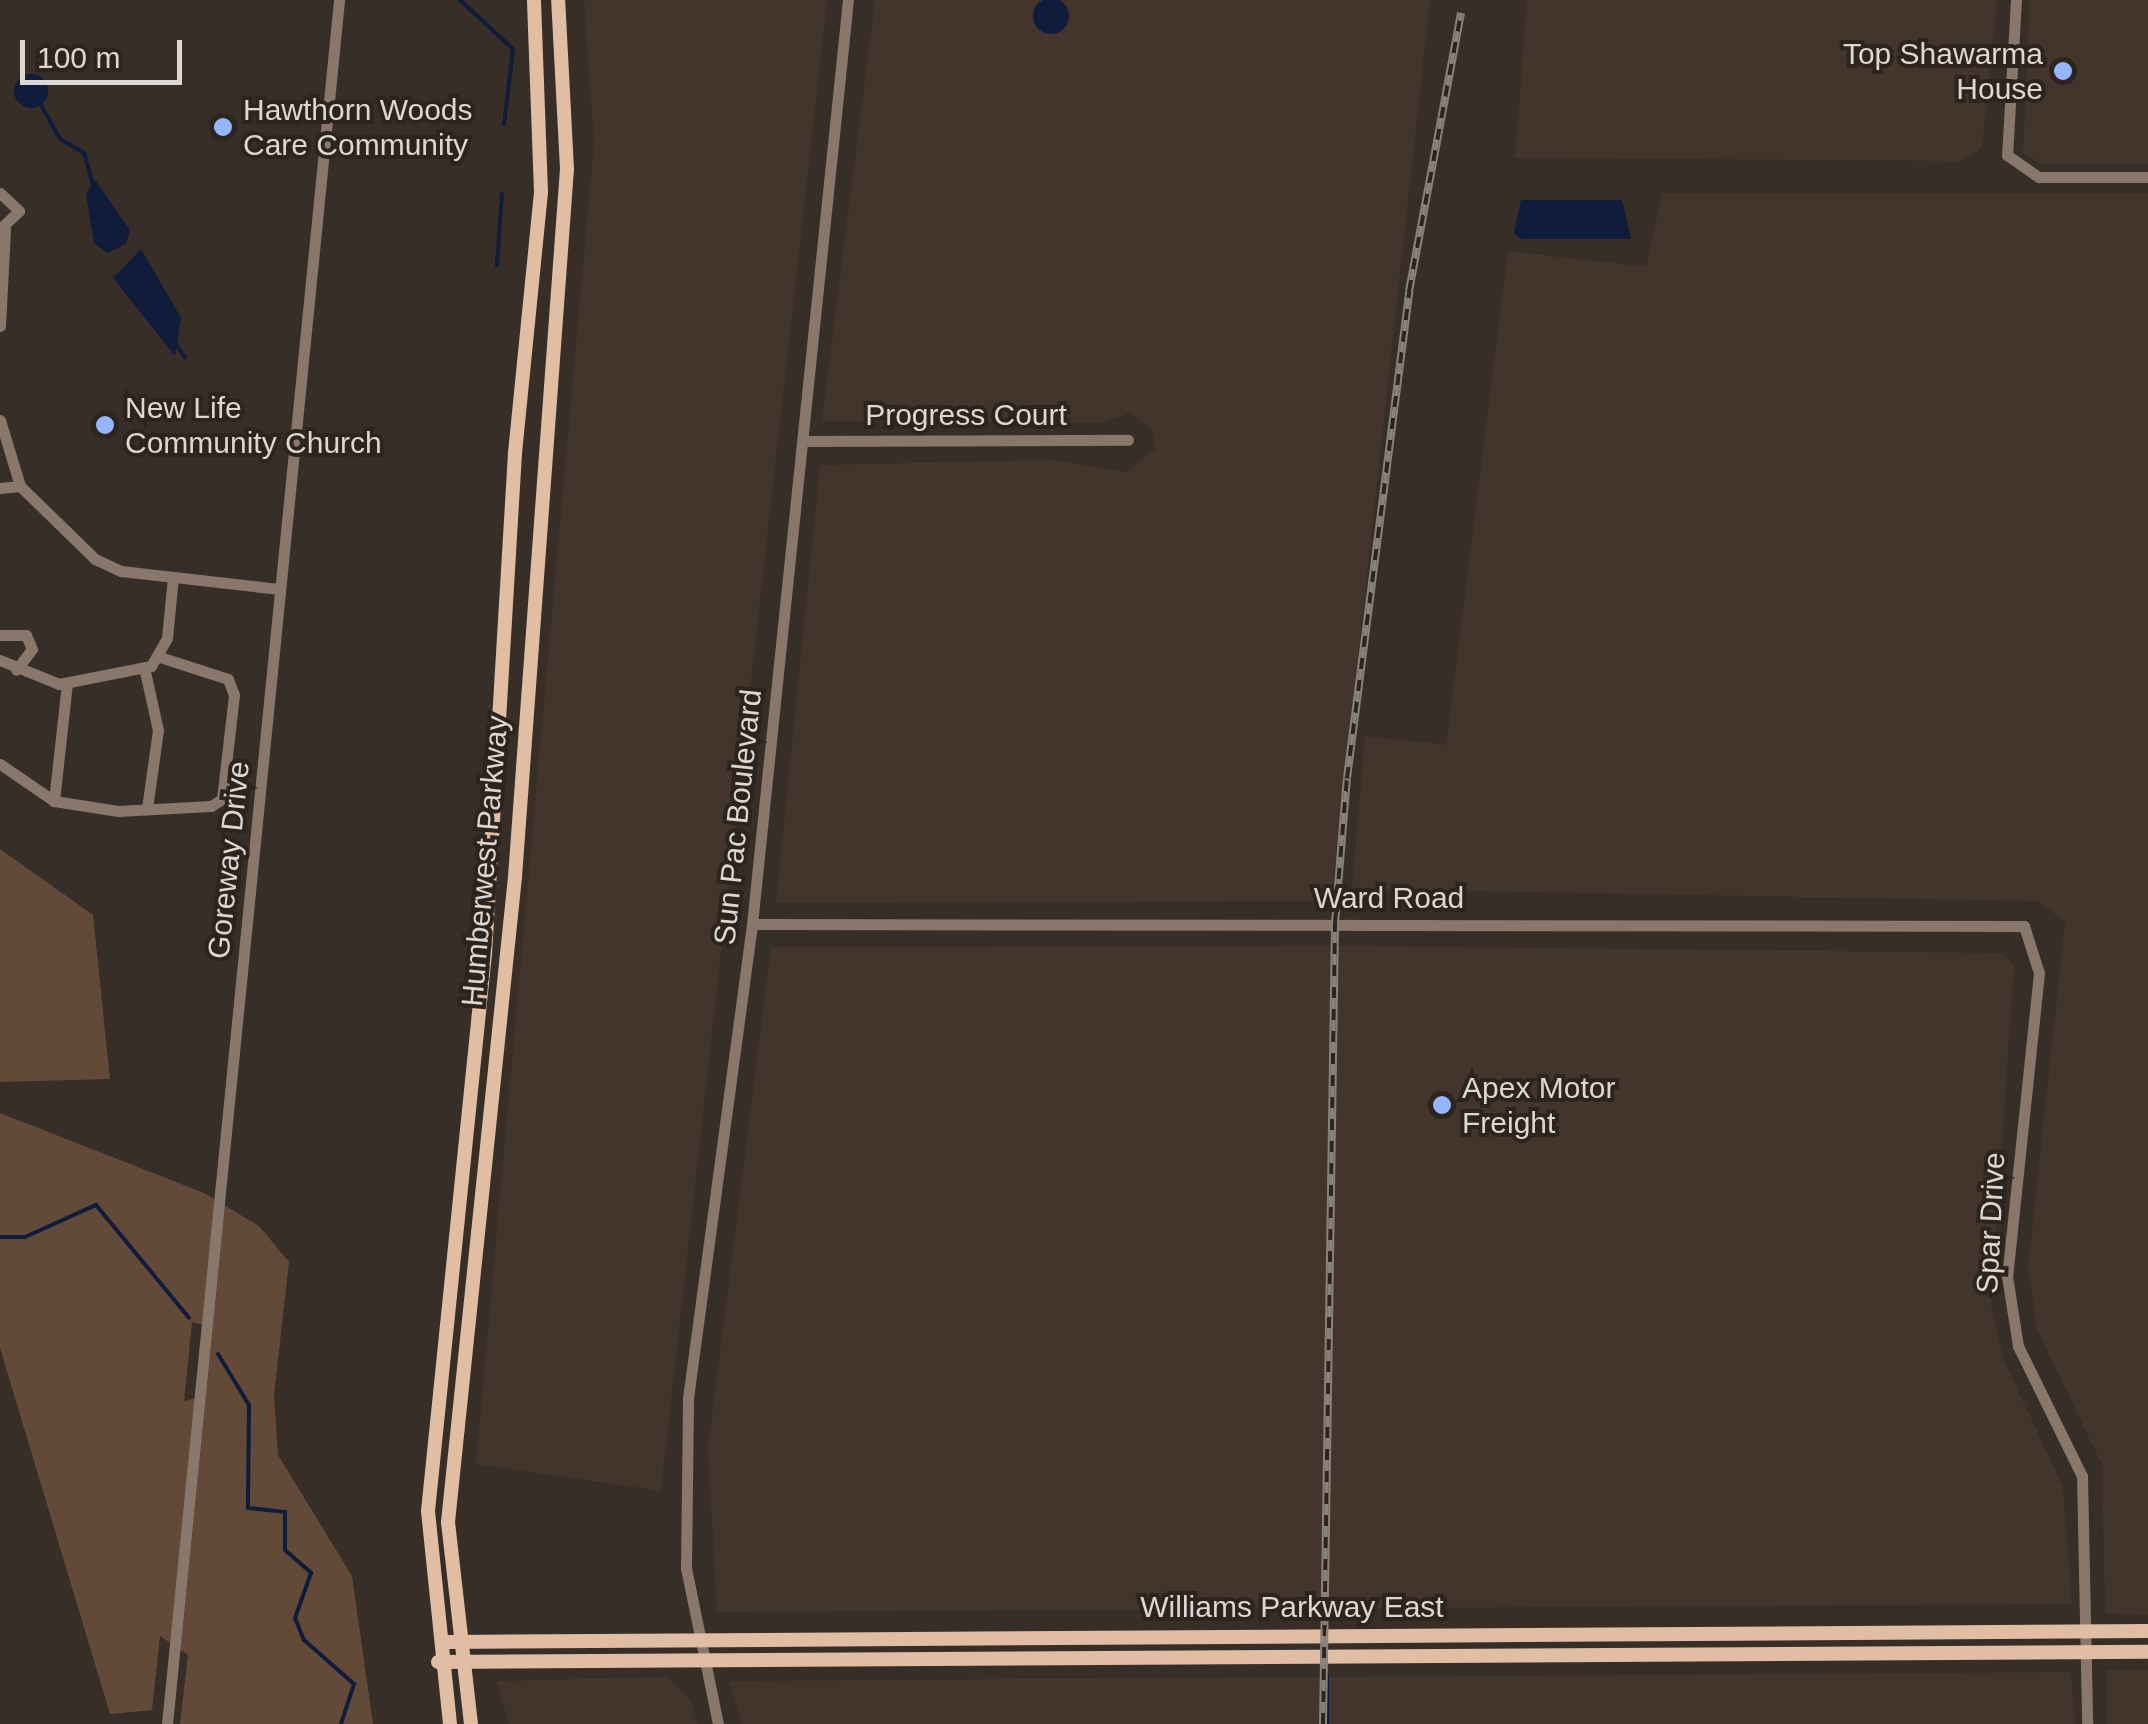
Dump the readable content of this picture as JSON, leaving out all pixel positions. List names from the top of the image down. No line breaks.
{"streets":{"main road":["Humberwest Parkway","Williams Parkway East"],"street":["Progress Court","Sun Pac Boulevard","Goreway Drive","Ward Road","Spar Drive"]},"crossings":[["Progress Court","Sun Pac Boulevard"],["Sun Pac Boulevard","Ward Road"],["Sun Pac Boulevard","Williams Parkway East"],["Humberwest Parkway","Williams Parkway East"],["Ward Road","Spar Drive"],["Spar Drive","Williams Parkway East"]],"places":["Top Shawarma House","Hawthorn Woods Care Community","New Life Community Church","Apex Motor Freight"],"scale_bar":"100 m"}
